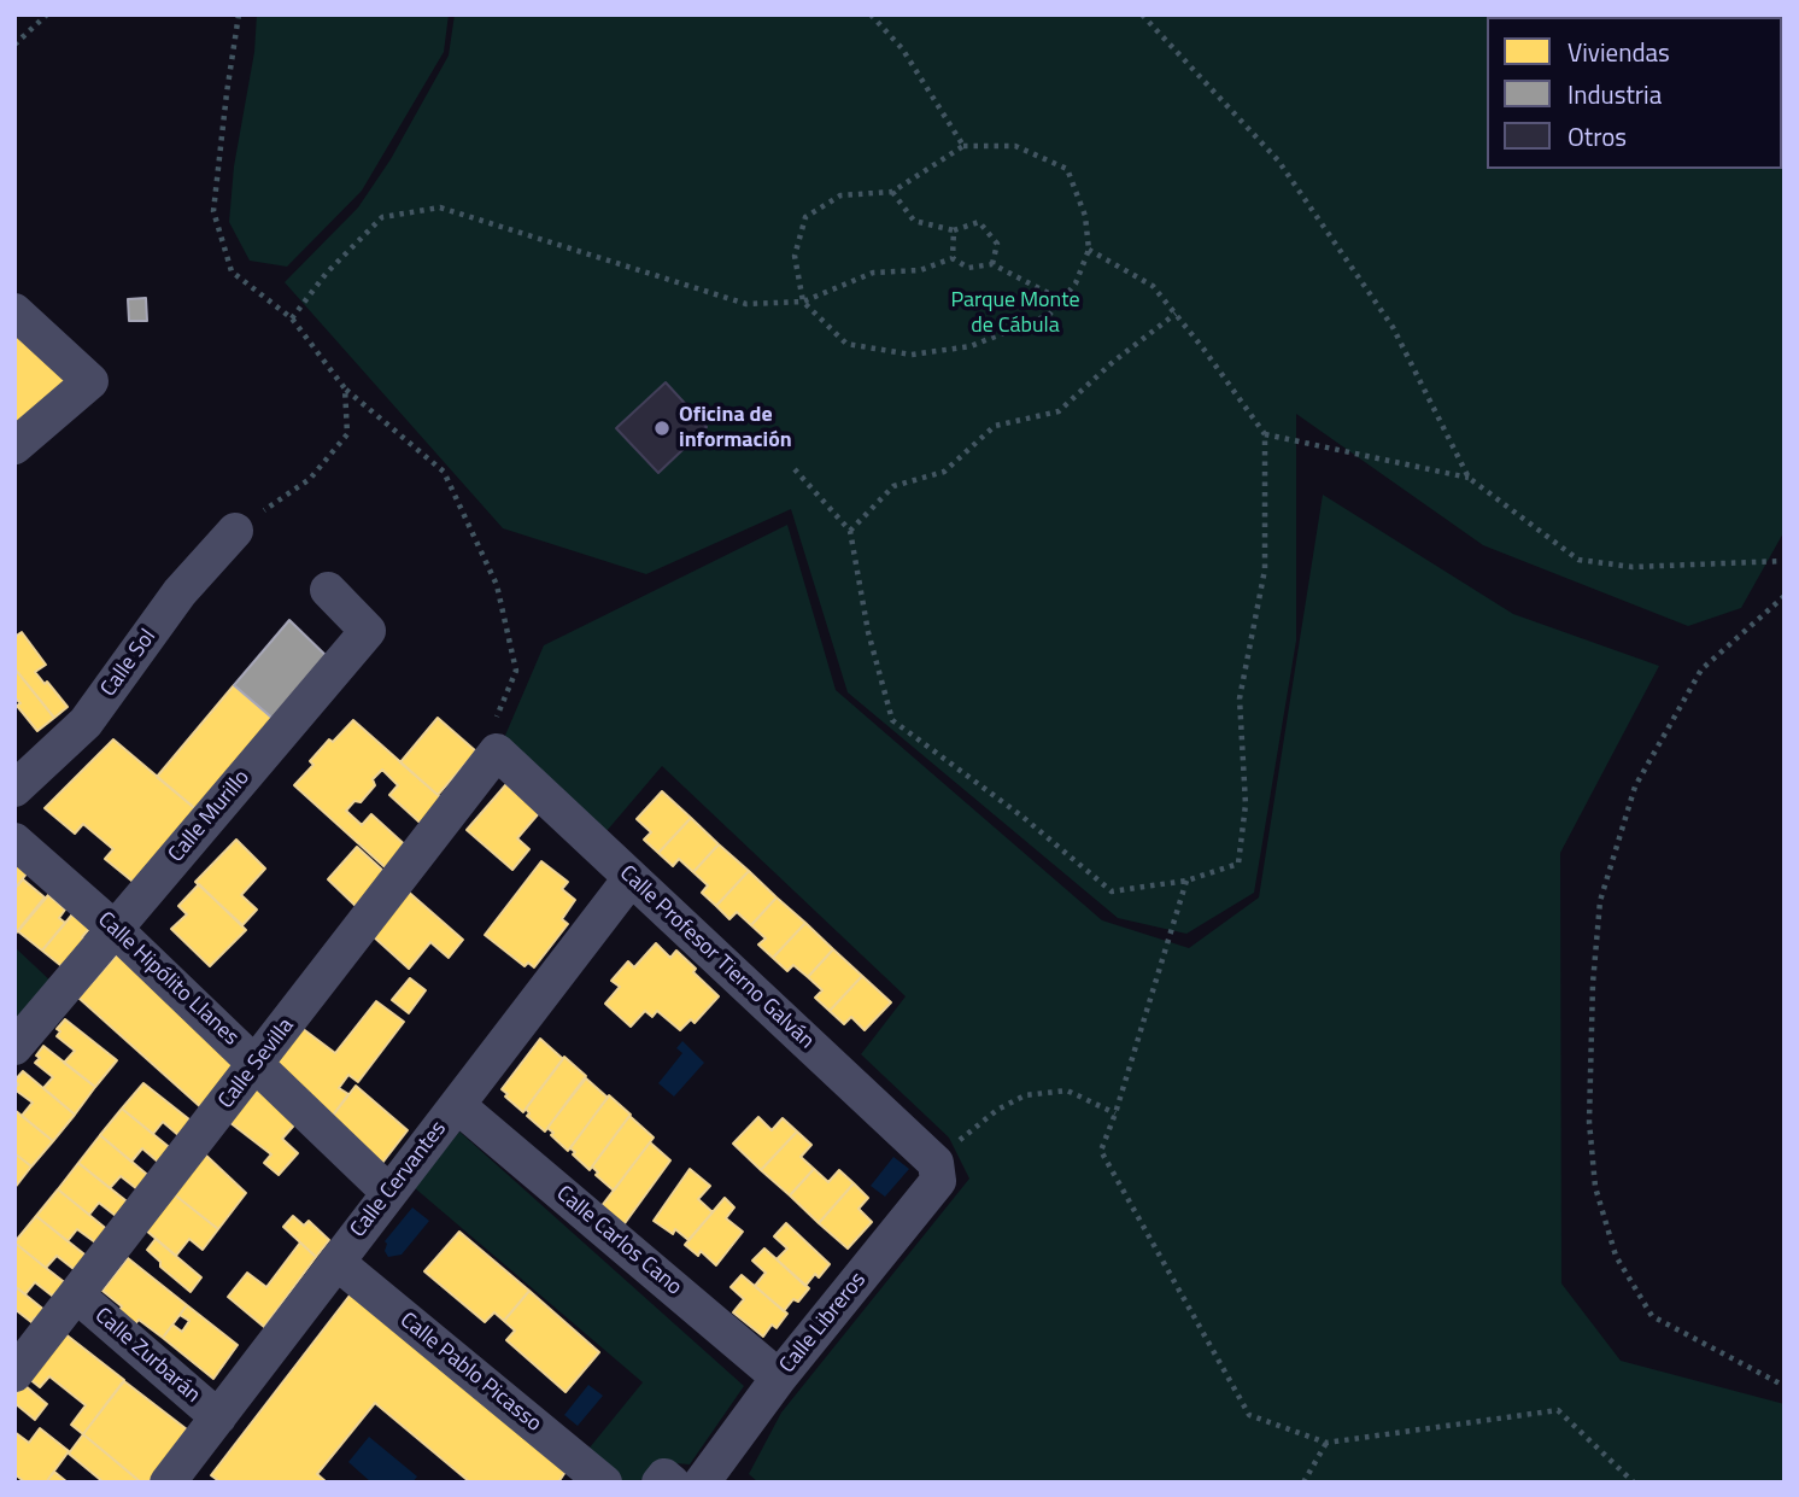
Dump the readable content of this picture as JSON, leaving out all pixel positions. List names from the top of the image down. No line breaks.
{"streets":{"street":["Calle Sol","Calle Murillo","Calle Profesor Tierno Galván","Calle Hipólito Llanes","Calle Sevilla","Calle Cervantes","Calle Carlos Cano","Calle Libreros","Calle Zurbarán","Calle Pablo Picasso"]},"crossings":[["Calle Murillo","Calle Hipólito Llanes"],["Calle Profesor Tierno Galván","Calle Sevilla"],["Calle Profesor Tierno Galván","Calle Cervantes"],["Calle Profesor Tierno Galván","Calle Libreros"],["Calle Hipólito Llanes","Calle Sevilla"],["Calle Hipólito Llanes","Calle Cervantes"],["Calle Sevilla","Calle Zurbarán"],["Calle Cervantes","Calle Carlos Cano"],["Calle Cervantes","Calle Zurbarán"],["Calle Cervantes","Calle Pablo Picasso"],["Calle Carlos Cano","Calle Libreros"]],"parks":["Parque Monte de Cábula"],"places":["Oficina de información"],"legend":["Viviendas","Industria","Otros"]}
